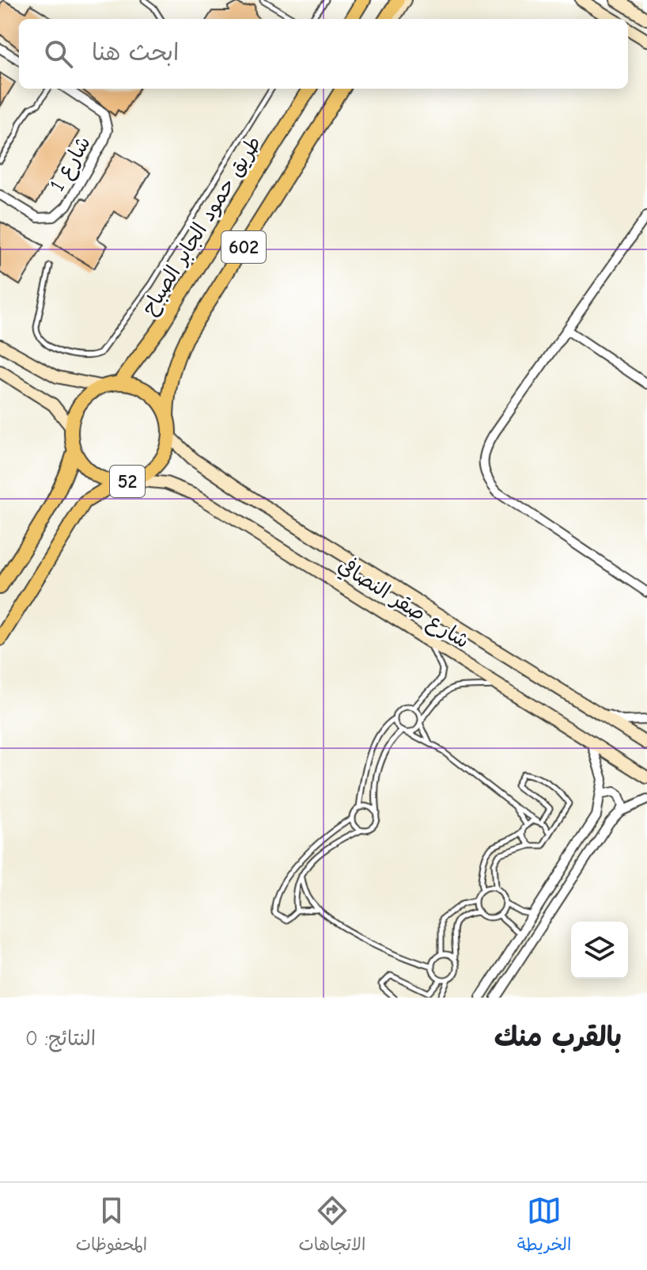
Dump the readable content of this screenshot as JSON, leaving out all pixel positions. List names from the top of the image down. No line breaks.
{"streets":{"main road":["طريق حمود الجابر الصباح","602","52","شارع صقر النصافي"],"street":["شارع 1"]},"crossings":[["طريق حمود الجابر الصباح","602"],["طريق حمود الجابر الصباح","52"],["طريق حمود الجابر الصباح","شارع صقر النصافي"],["602","52"],["602","شارع صقر النصافي"],["52","شارع صقر النصافي"]],"page":{"search":"ابحث هنا","heading":["بالقرب منك","النتائج: 0"],"nav":["الخريطة","الاتجاهات","المحفوظات"]}}
